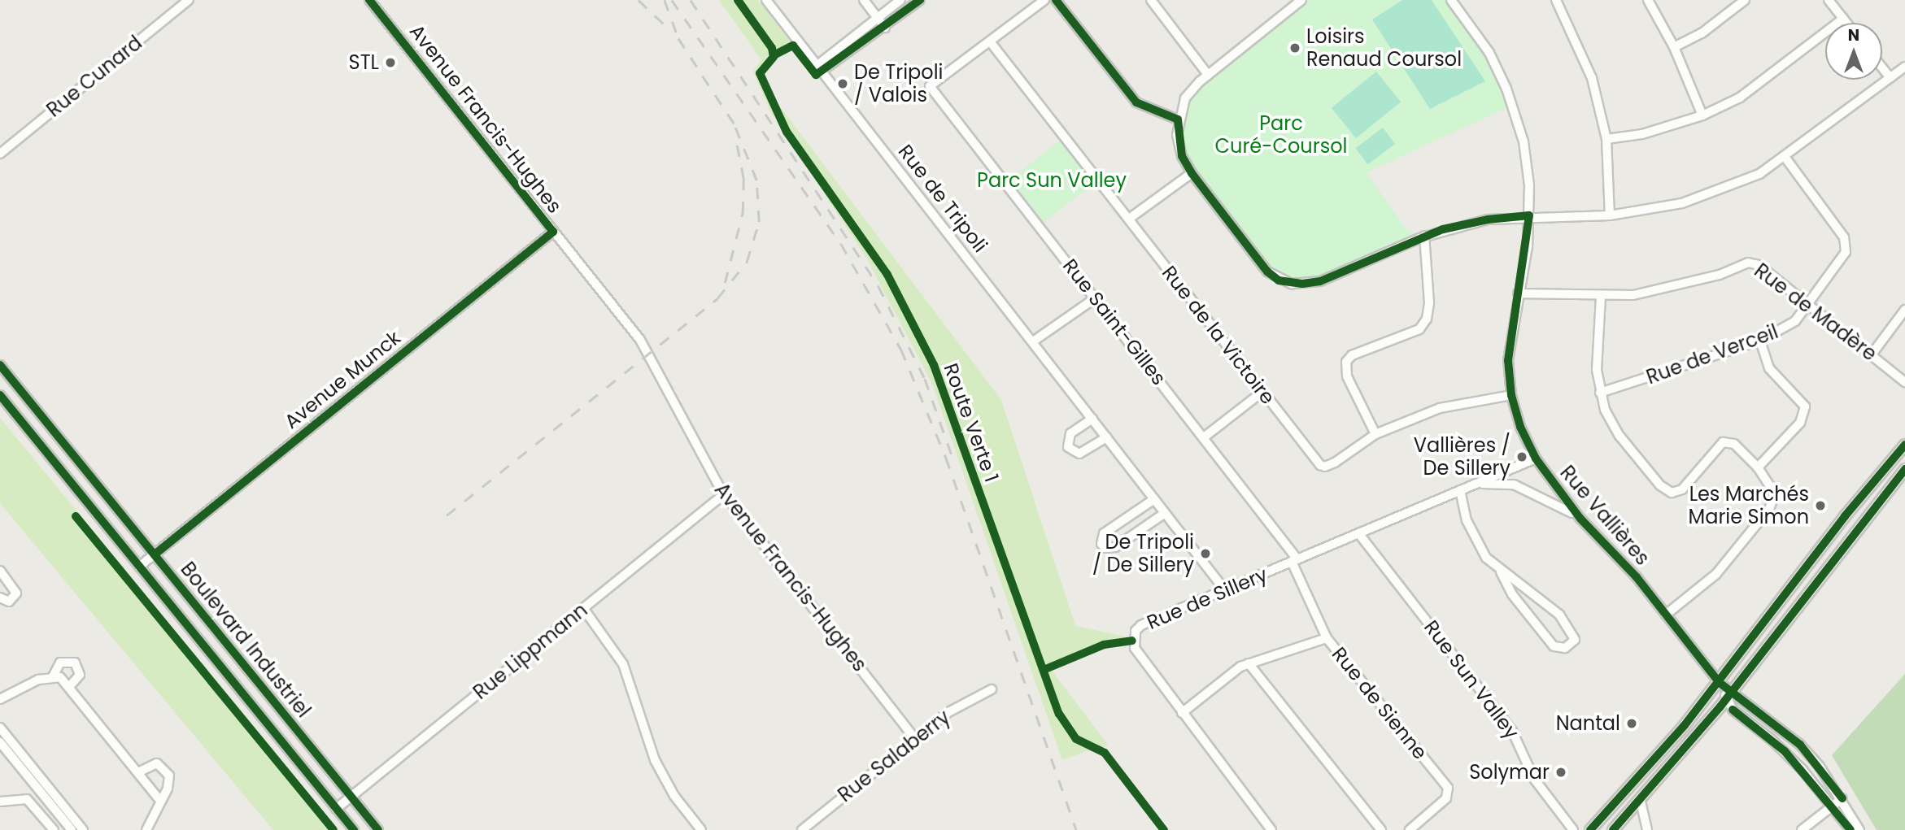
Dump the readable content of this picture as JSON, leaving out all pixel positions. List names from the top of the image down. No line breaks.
{"streets":{"street":["Rue Cunard","Avenue Francis-Hughes","Rue de Tripoli","Rue de Madère","Rue Saint-Gilles","Rue de la Victoire","Rue de Verceil","Avenue Munck","Rue Vallières","Rue de Sillery","Boulevard Industriel","Rue Lippmann","Rue Sun Valley","Rue de Sienne","Rue Salaberry"],"cycle path":["Route Verte 1"]},"crossings":[["Avenue Francis-Hughes","Avenue Munck"],["Avenue Francis-Hughes","Rue Lippmann"],["Avenue Francis-Hughes","Rue Salaberry"],["Rue de Tripoli","Rue de Sillery"],["Rue de Madère","Rue de Verceil"],["Rue de Madère","Rue Vallières"],["Rue Saint-Gilles","Rue de la Victoire"],["Rue Saint-Gilles","Rue de Sillery"],["Rue Saint-Gilles","Rue de Sienne"],["Rue de la Victoire","Rue Vallières"],["Avenue Munck","Boulevard Industriel"],["Rue Vallières","Rue de Sillery"],["Rue de Sillery","Rue Sun Valley"],["Rue de Sillery","Rue de Sienne"],["Boulevard Industriel","Rue Lippmann"]],"parks":["Parc Curé-Coursol","Parc Sun Valley"],"places":["Loisirs Renaud Coursol","STL","De Tripoli / Valois","Vallières / De Sillery","Les Marchés Marie Simon","De Tripoli / De Sillery","Nantal","Solymar"],"north":"top"}
